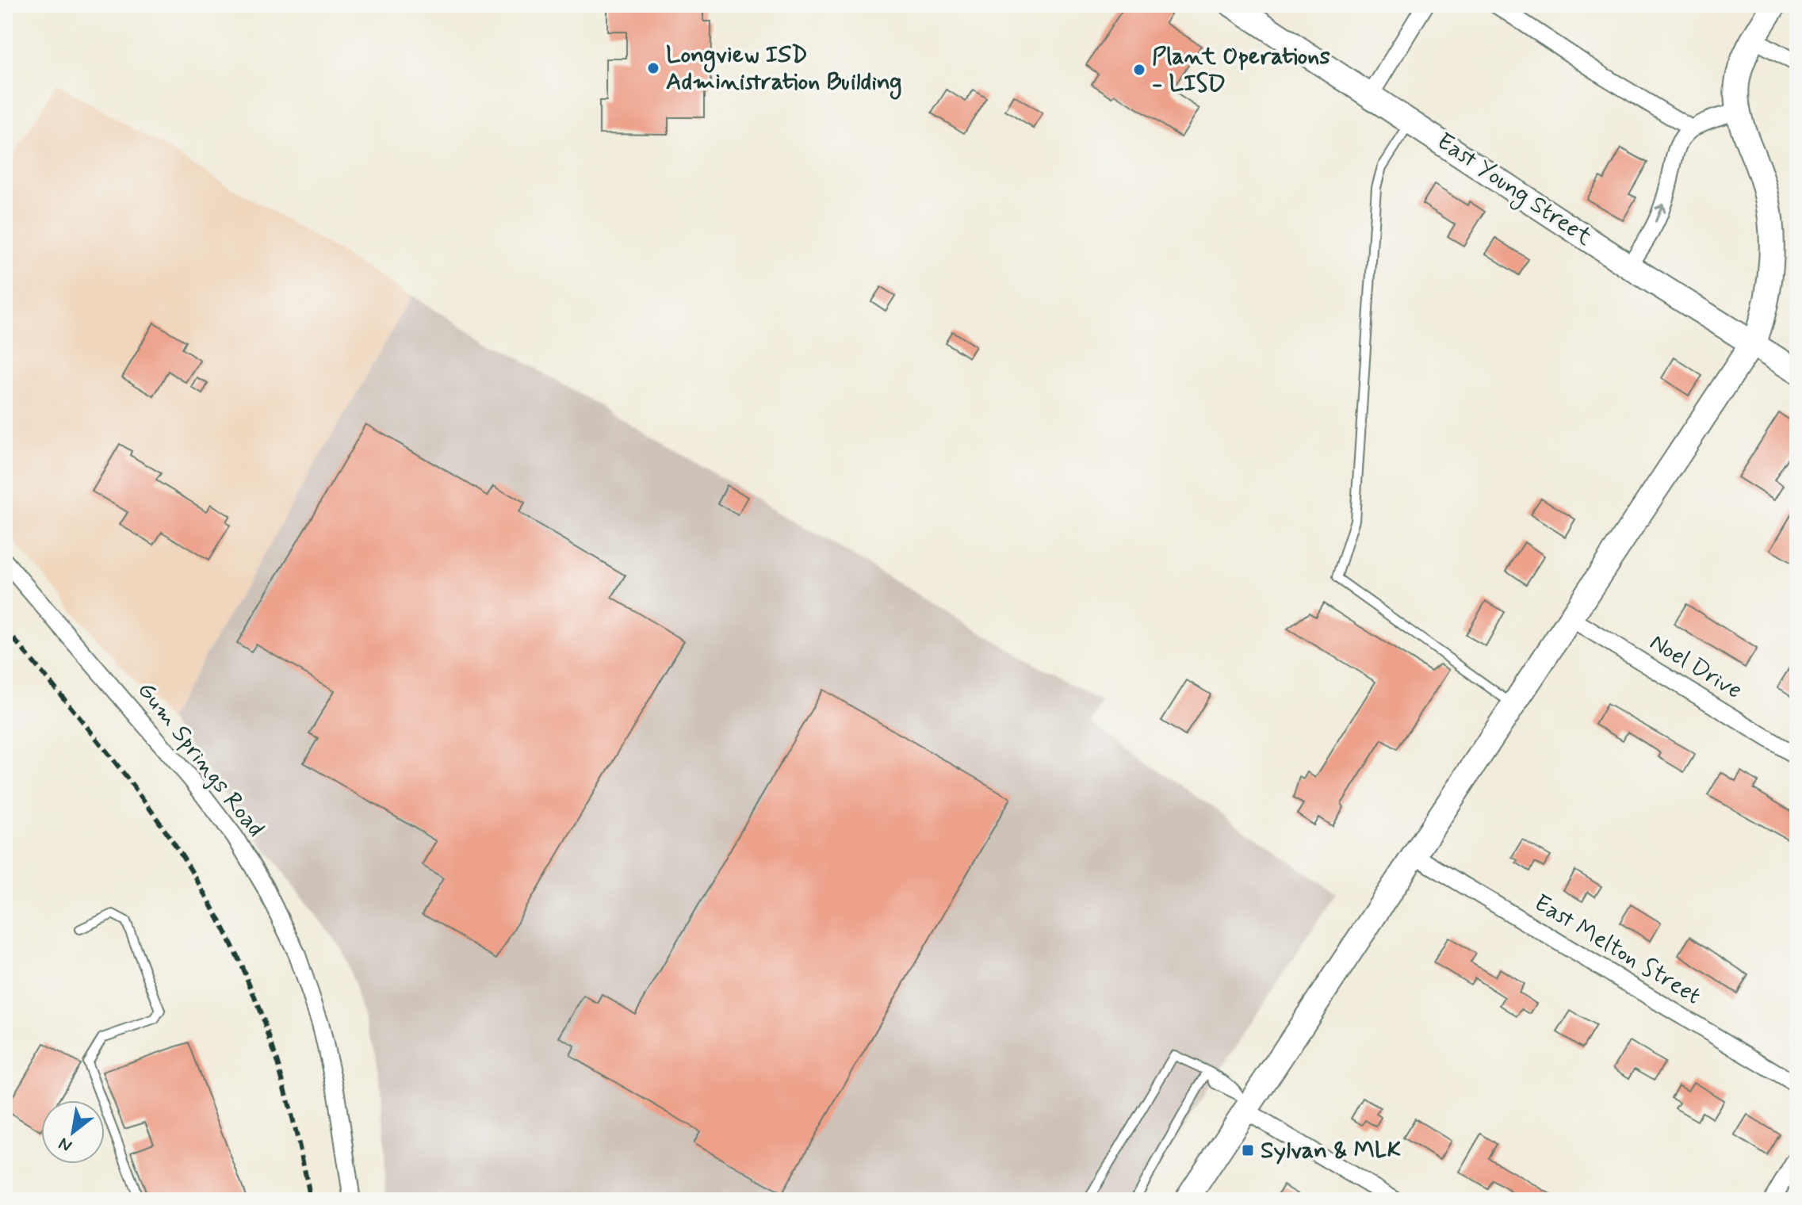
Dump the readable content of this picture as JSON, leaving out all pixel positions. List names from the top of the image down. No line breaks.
{"streets":{"street":["East Young Street","Noel Drive","Gum Springs Road","East Melton Street"]},"places":{"other":["Longview ISD Administration Building","Plant Operations - LISD"],"transit":["Sylvan & MLK"]},"north":"bottom left"}
